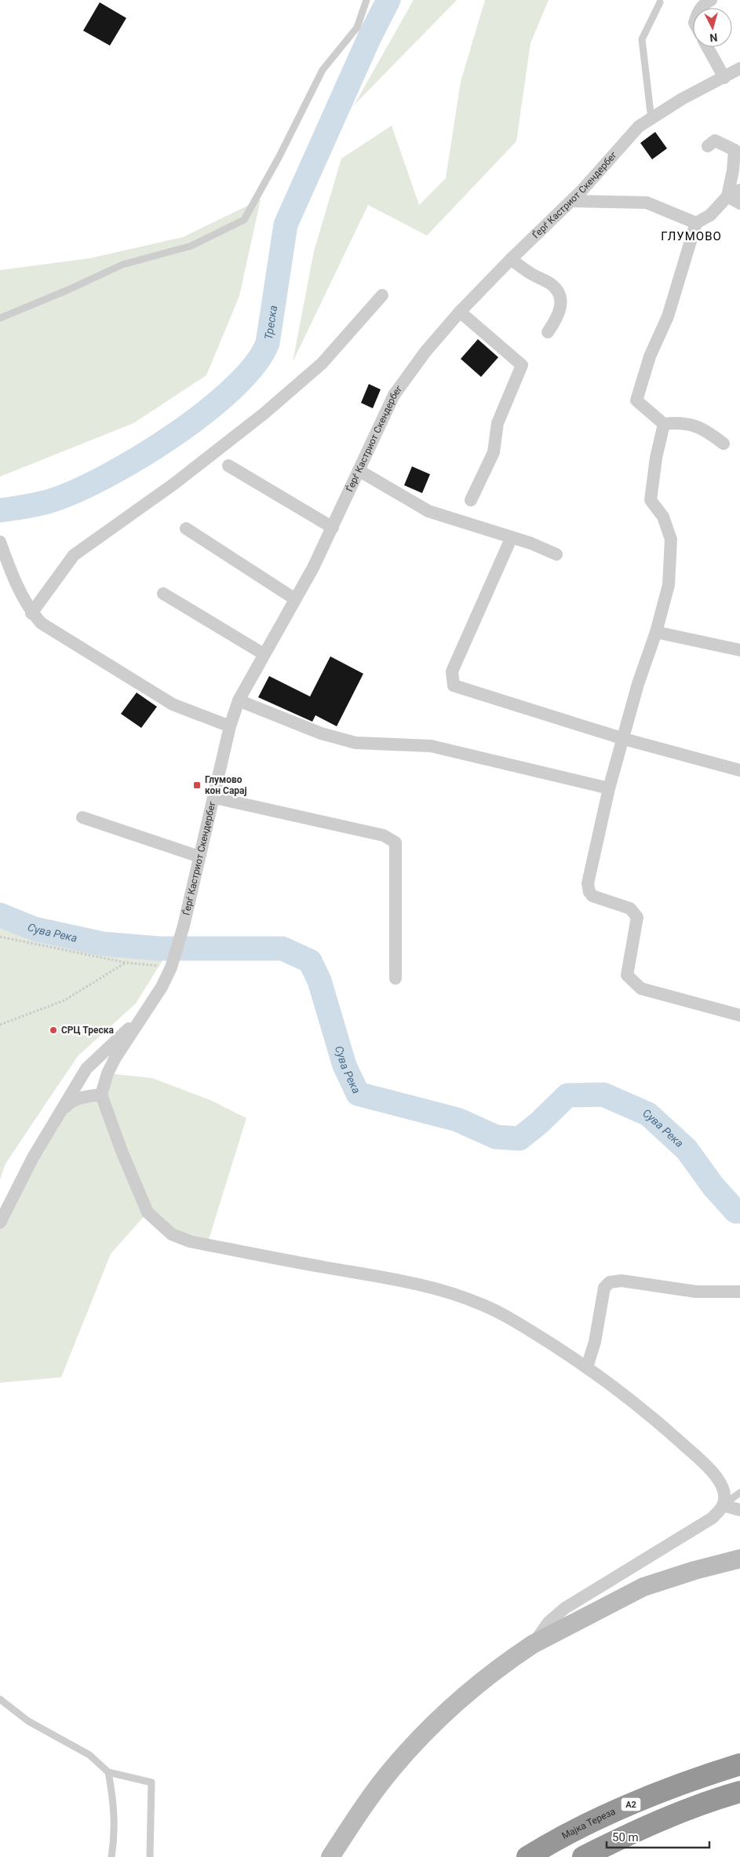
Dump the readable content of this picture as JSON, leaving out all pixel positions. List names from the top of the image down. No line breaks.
{"streets":{"highway":["A2","Мајка Тереза"],"street":["Ѓерѓ Кастриот Скендербег"]},"districts":["ГЛУМОВО"],"water":["Треска","Сува Река"],"places":{"transit":["Глумово кон Сарај"],"other":["СРЦ Треска"]},"scale_bar":"50 m","north":"bottom"}
